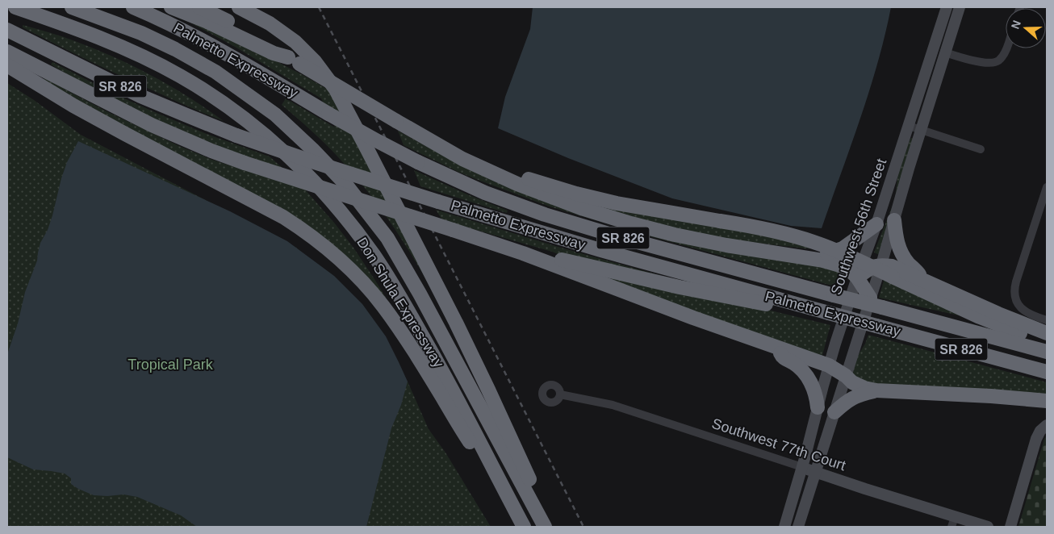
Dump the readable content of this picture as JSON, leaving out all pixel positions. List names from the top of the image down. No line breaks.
{"streets":{"highway":["Palmetto Expressway","SR 826","Don Shula Expressway"],"main road":["Southwest 56th Street","Southwest 77th Court"]},"crossings":[["Southwest 56th Street","Southwest 77th Court"]],"parks":["Tropical Park"],"north":"left"}
